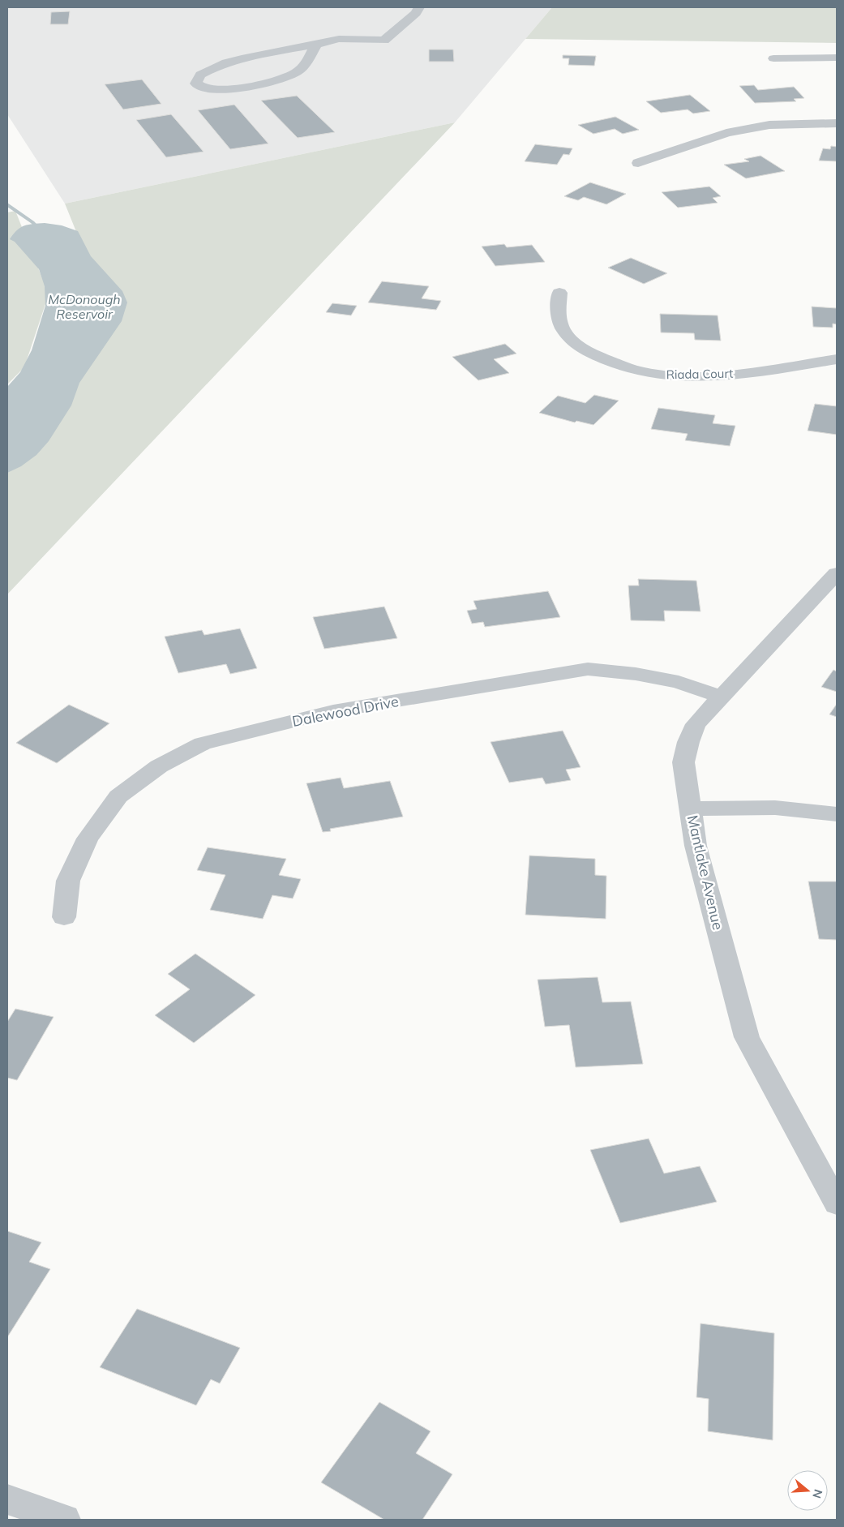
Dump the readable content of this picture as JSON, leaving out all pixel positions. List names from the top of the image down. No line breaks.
{"streets":{"street":["Riada Court","Dalewood Drive","Mantlake Avenue"]},"crossings":[["Dalewood Drive","Mantlake Avenue"]],"water":["McDonough Reservoir"],"north":"right"}
